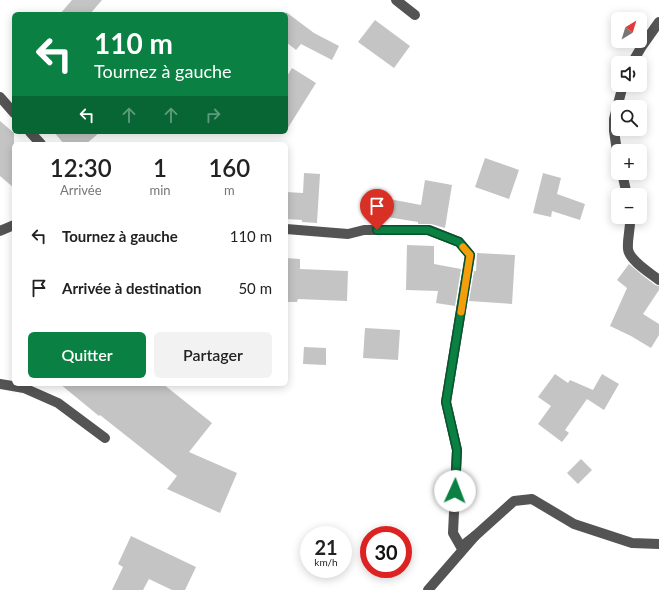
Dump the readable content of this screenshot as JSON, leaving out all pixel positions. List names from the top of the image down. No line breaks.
{"north":"top right","page":{"map_buttons":["+","−"],"turn":["110 m","Tournez à gauche"],"eta":["12:30","Arrivée","1","min","160","m"],"list":[{"name":"Tournez à gauche","value":"110 m"},{"name":"Arrivée à destination","value":"50 m"}],"buttons":["Quitter","Partager"],"speed":"21 km/h","limit":"30"}}
